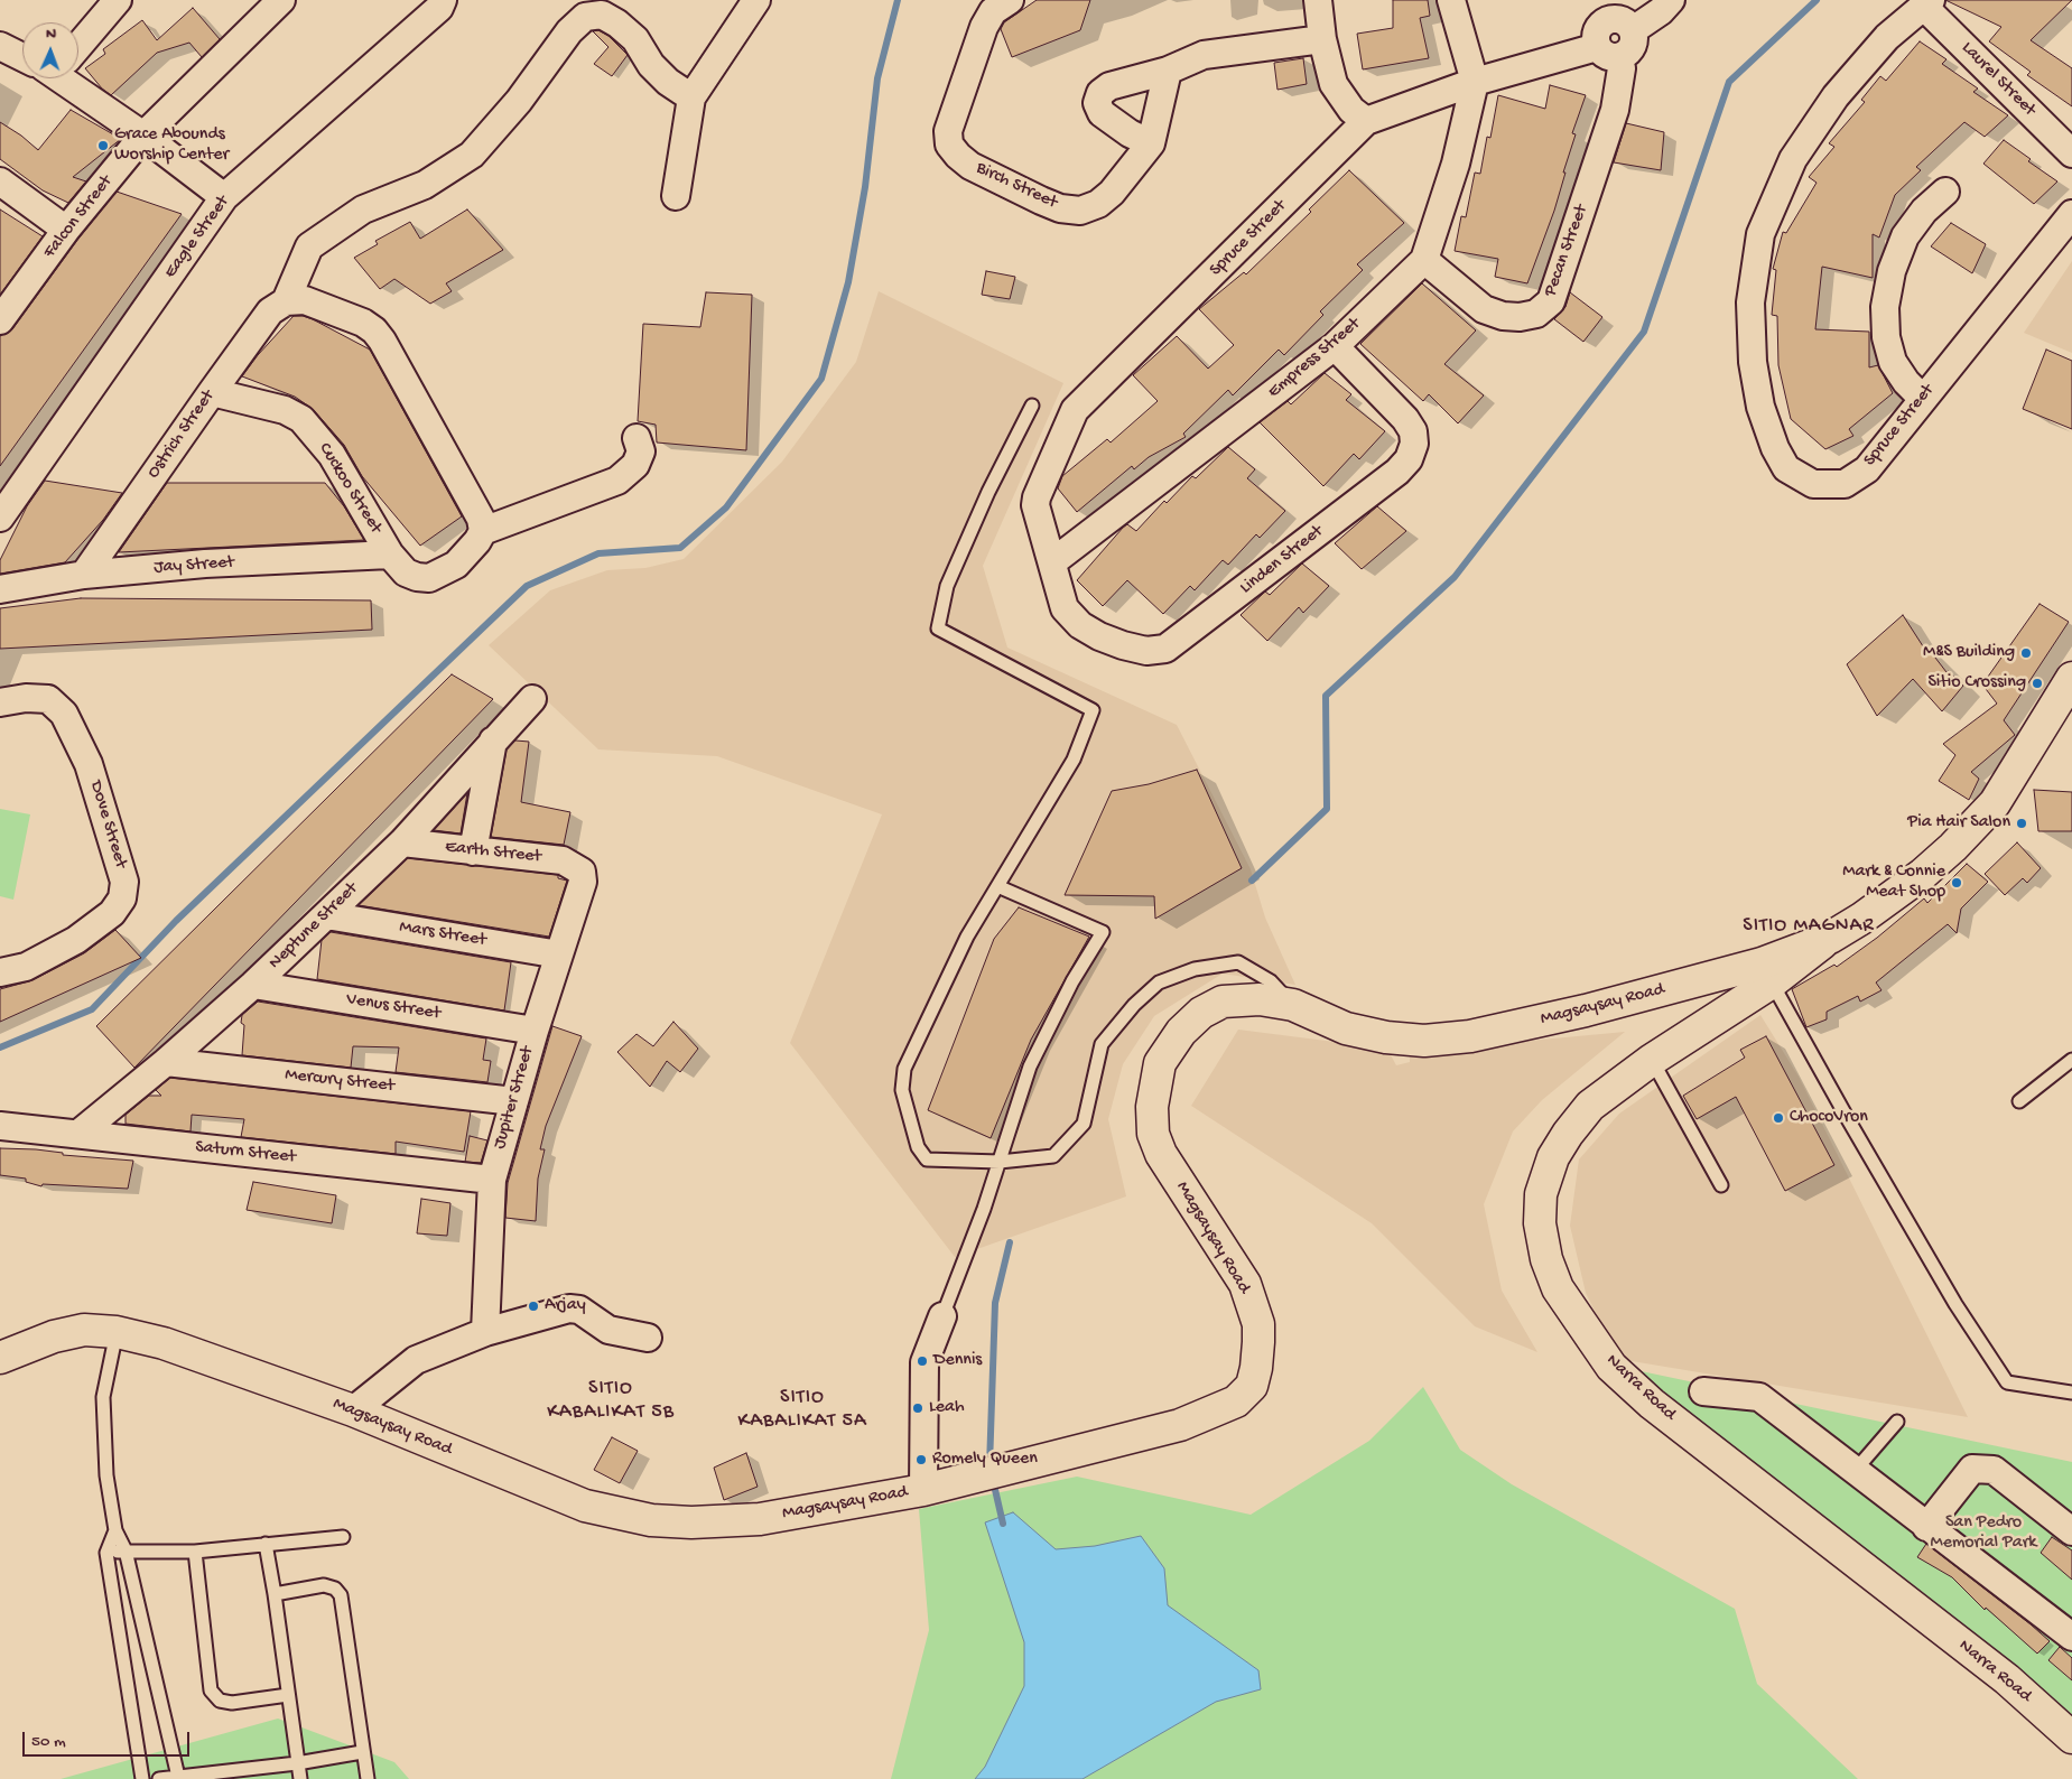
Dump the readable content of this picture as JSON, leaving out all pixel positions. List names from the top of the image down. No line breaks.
{"streets":{"main road":["Magsaysay Road","Narra Road"],"street":["Laurel Street","Birch Street","Falcon Street","Eagle Street","Spruce Street","Pecan Street","Empress Street","Ostrich Street","Cuckoo Street","Linden Street","Jay Street","Dove Street","Earth Street","Neptune Street","Mars Street","Venus Street","Mercury Street","Jupiter Street","Saturn Street"]},"crossings":[["Laurel Street","Spruce Street"],["Spruce Street","Pecan Street"],["Spruce Street","Empress Street"],["Spruce Street","Linden Street"],["Pecan Street","Empress Street"],["Empress Street","Linden Street"],["Ostrich Street","Cuckoo Street"],["Ostrich Street","Jay Street"],["Cuckoo Street","Jay Street"],["Earth Street","Neptune Street"],["Earth Street","Jupiter Street"],["Neptune Street","Mars Street"],["Neptune Street","Venus Street"],["Neptune Street","Mercury Street"],["Neptune Street","Saturn Street"],["Mars Street","Jupiter Street"],["Magsaysay Road","Narra Road"],["Venus Street","Jupiter Street"],["Mercury Street","Jupiter Street"],["Jupiter Street","Saturn Street"]],"districts":["SITIO MAGNAR","SITIO KABALIKAT 5B","SITIO KABALIKAT 5A"],"parks":["San Pedro Memorial Park"],"places":["Grace Abounds Worship Center","M&S Building","Sitio Crossing","Pia Hair Salon","Mark & Connie Meat Shop","ChocoVron","Arjay","Dennis","Leah","Romely Queen"],"scale_bar":"50 m","north":"top"}
